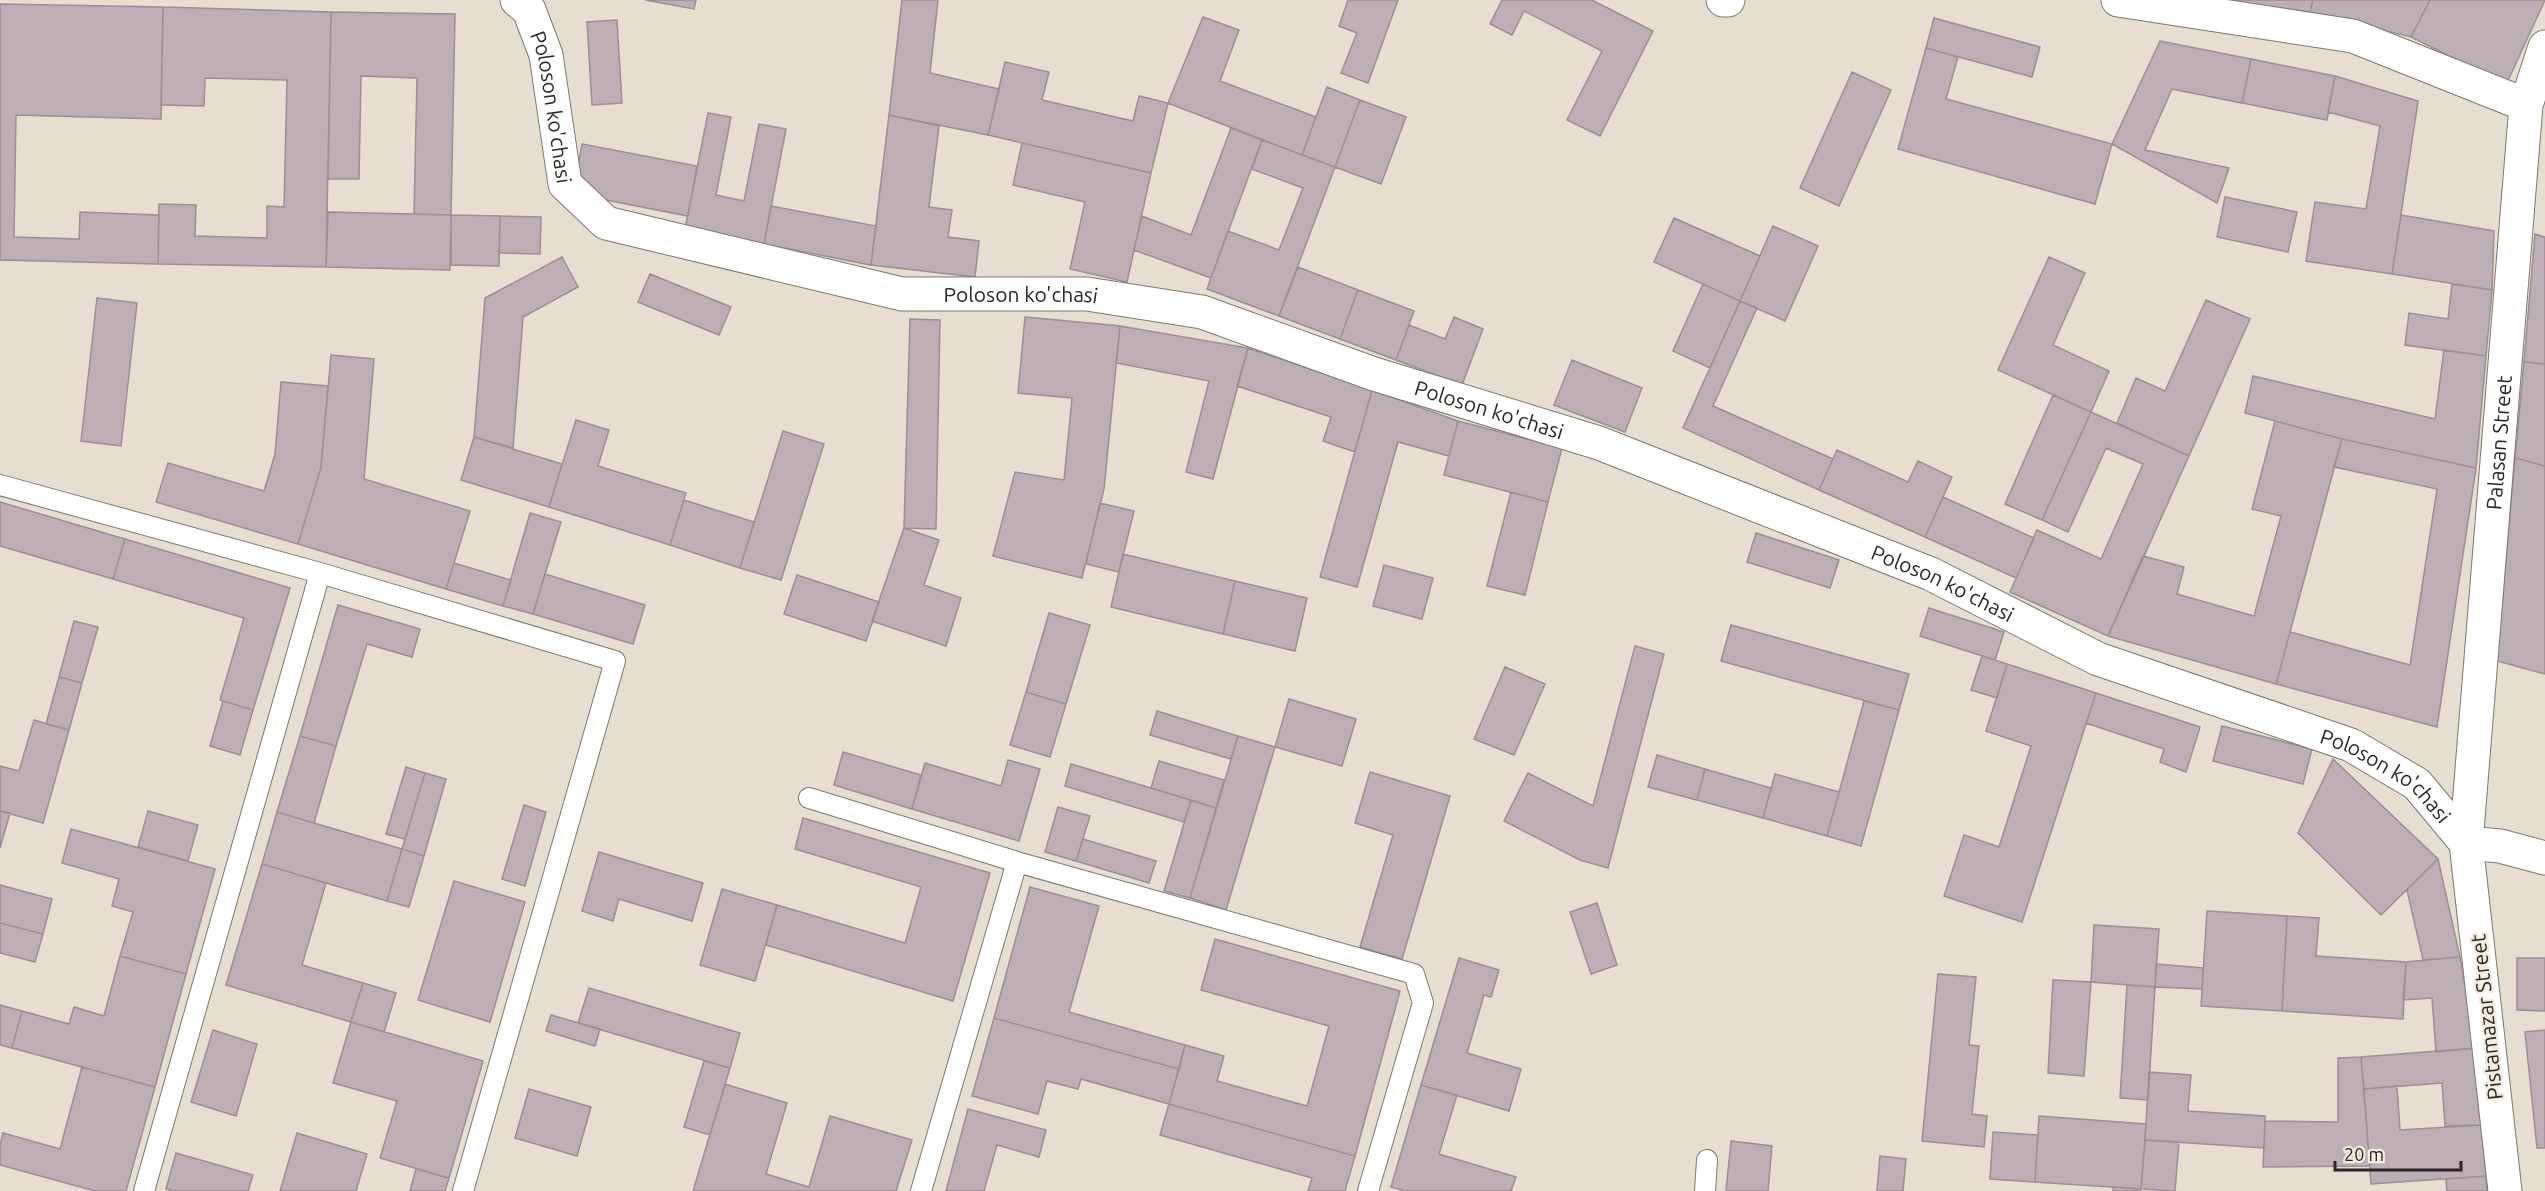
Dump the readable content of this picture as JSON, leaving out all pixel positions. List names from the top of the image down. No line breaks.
{"streets":{"street":["Poloson ko'chasi","Palasan Street","Pistamazar Street"]},"crossings":[["Poloson ko'chasi","Palasan Street"],["Poloson ko'chasi","Pistamazar Street"],["Palasan Street","Pistamazar Street"]],"scale_bar":"20 m"}
